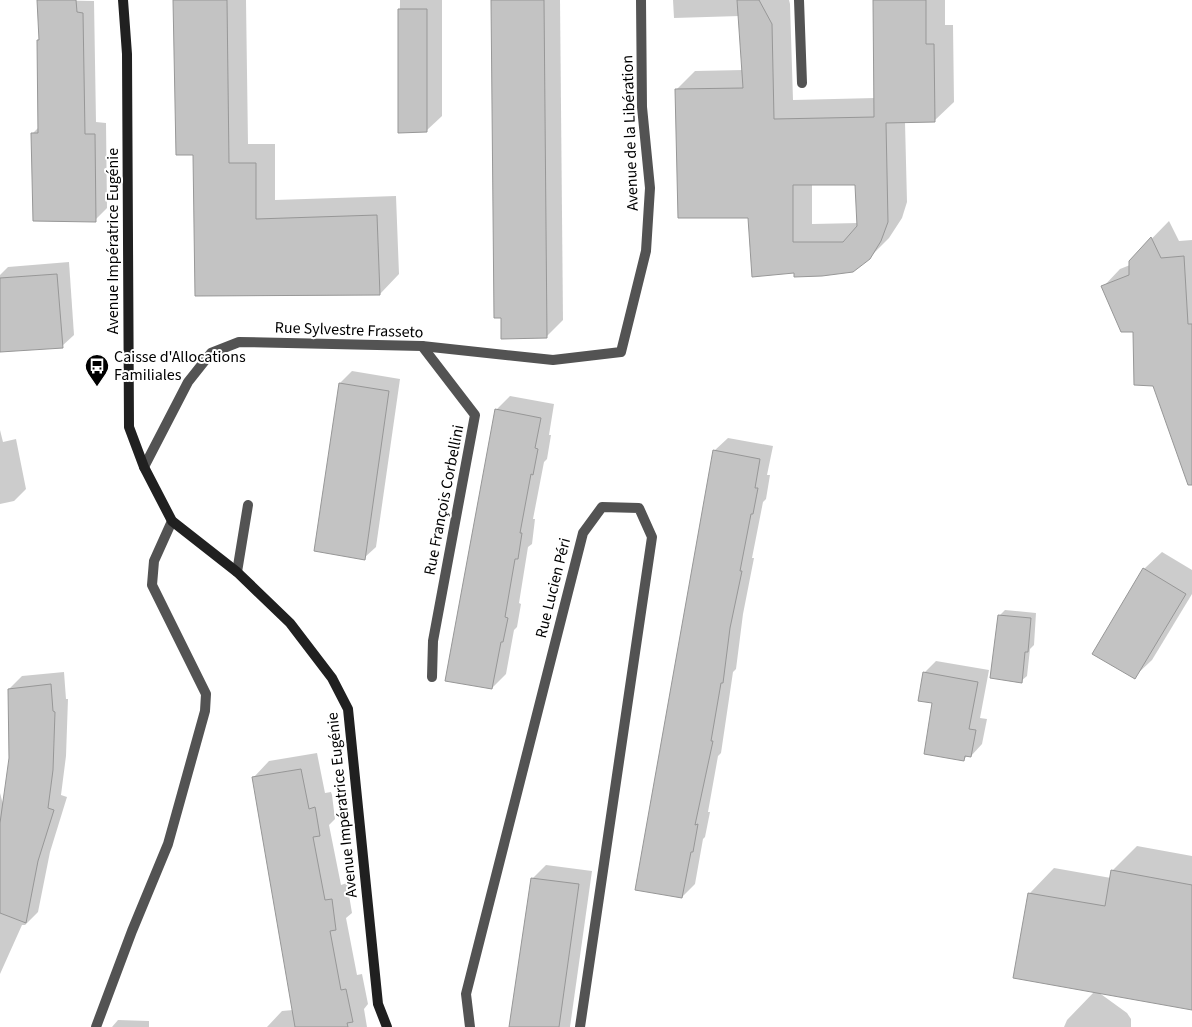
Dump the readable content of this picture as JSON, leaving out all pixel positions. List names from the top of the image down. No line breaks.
{"streets":{"main road":["Avenue Impératrice Eugénie"],"street":["Avenue de la Libération","Rue Sylvestre Frasseto","Rue François Corbellini","Rue Lucien Péri"]},"crossings":[["Avenue de la Libération","Rue Sylvestre Frasseto"],["Avenue Impératrice Eugénie","Rue Sylvestre Frasseto"],["Rue Sylvestre Frasseto","Rue François Corbellini"]],"places":{"bus stop":["Caisse d'Allocations Familiales"]}}
